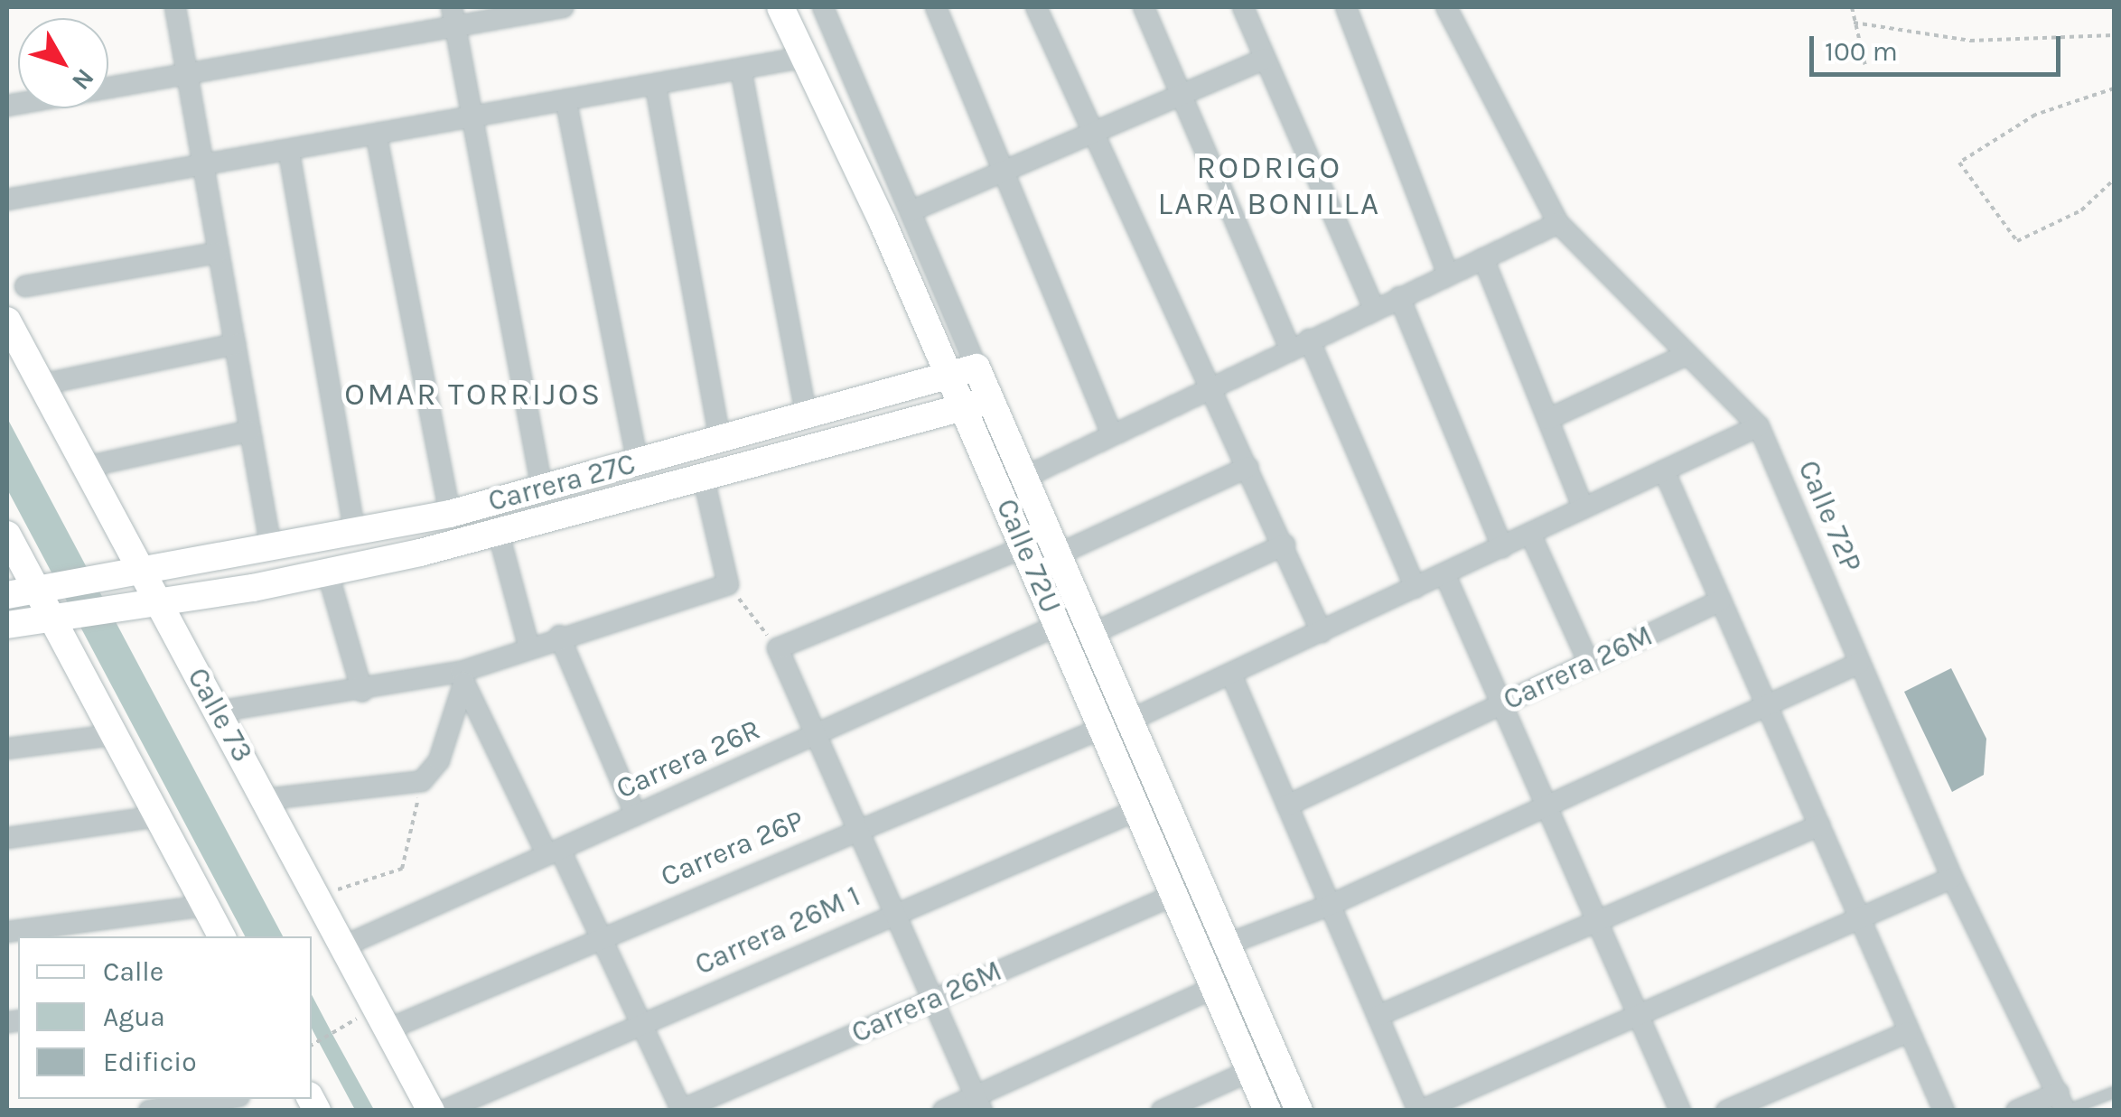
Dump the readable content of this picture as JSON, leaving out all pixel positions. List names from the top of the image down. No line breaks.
{"streets":{"street":["Carrera 27C","Calle 72P","Calle 72U","Carrera 26M","Calle 73","Carrera 26R","Carrera 26P","Carrera 26M 1"]},"crossings":[["Carrera 27C","Calle 72U"],["Carrera 27C","Calle 73"],["Calle 72P","Carrera 26P"],["Calle 72U","Carrera 26M"],["Calle 72U","Carrera 26R"],["Calle 72U","Carrera 26P"],["Calle 72U","Carrera 26M 1"],["Calle 73","Carrera 26R"],["Calle 73","Carrera 26P"]],"districts":["RODRIGO LARA BONILLA","OMAR TORRIJOS"],"legend":["Calle","Agua","Edificio"],"scale_bar":"100 m","north":"bottom right"}
